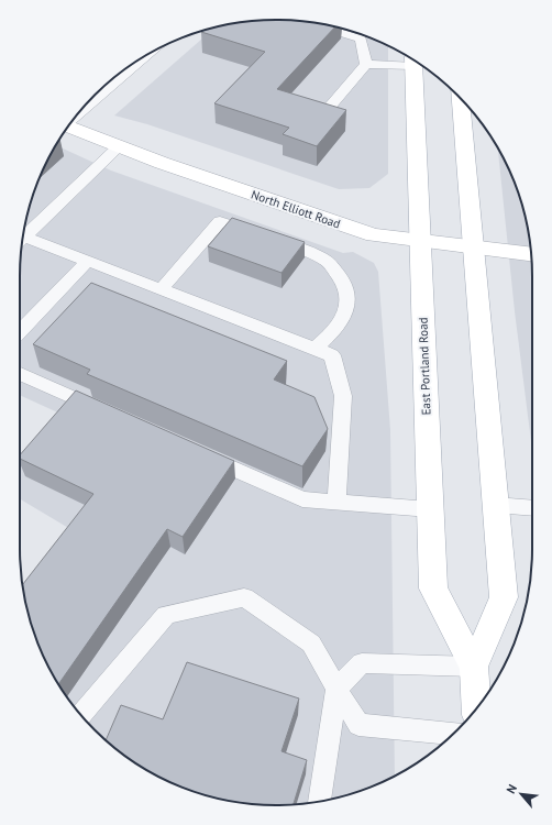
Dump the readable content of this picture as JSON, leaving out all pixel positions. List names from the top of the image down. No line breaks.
{"streets":{"main road":["North Elliott Road","East Portland Road"]},"crossings":[["North Elliott Road","East Portland Road"]],"north":"top left"}
